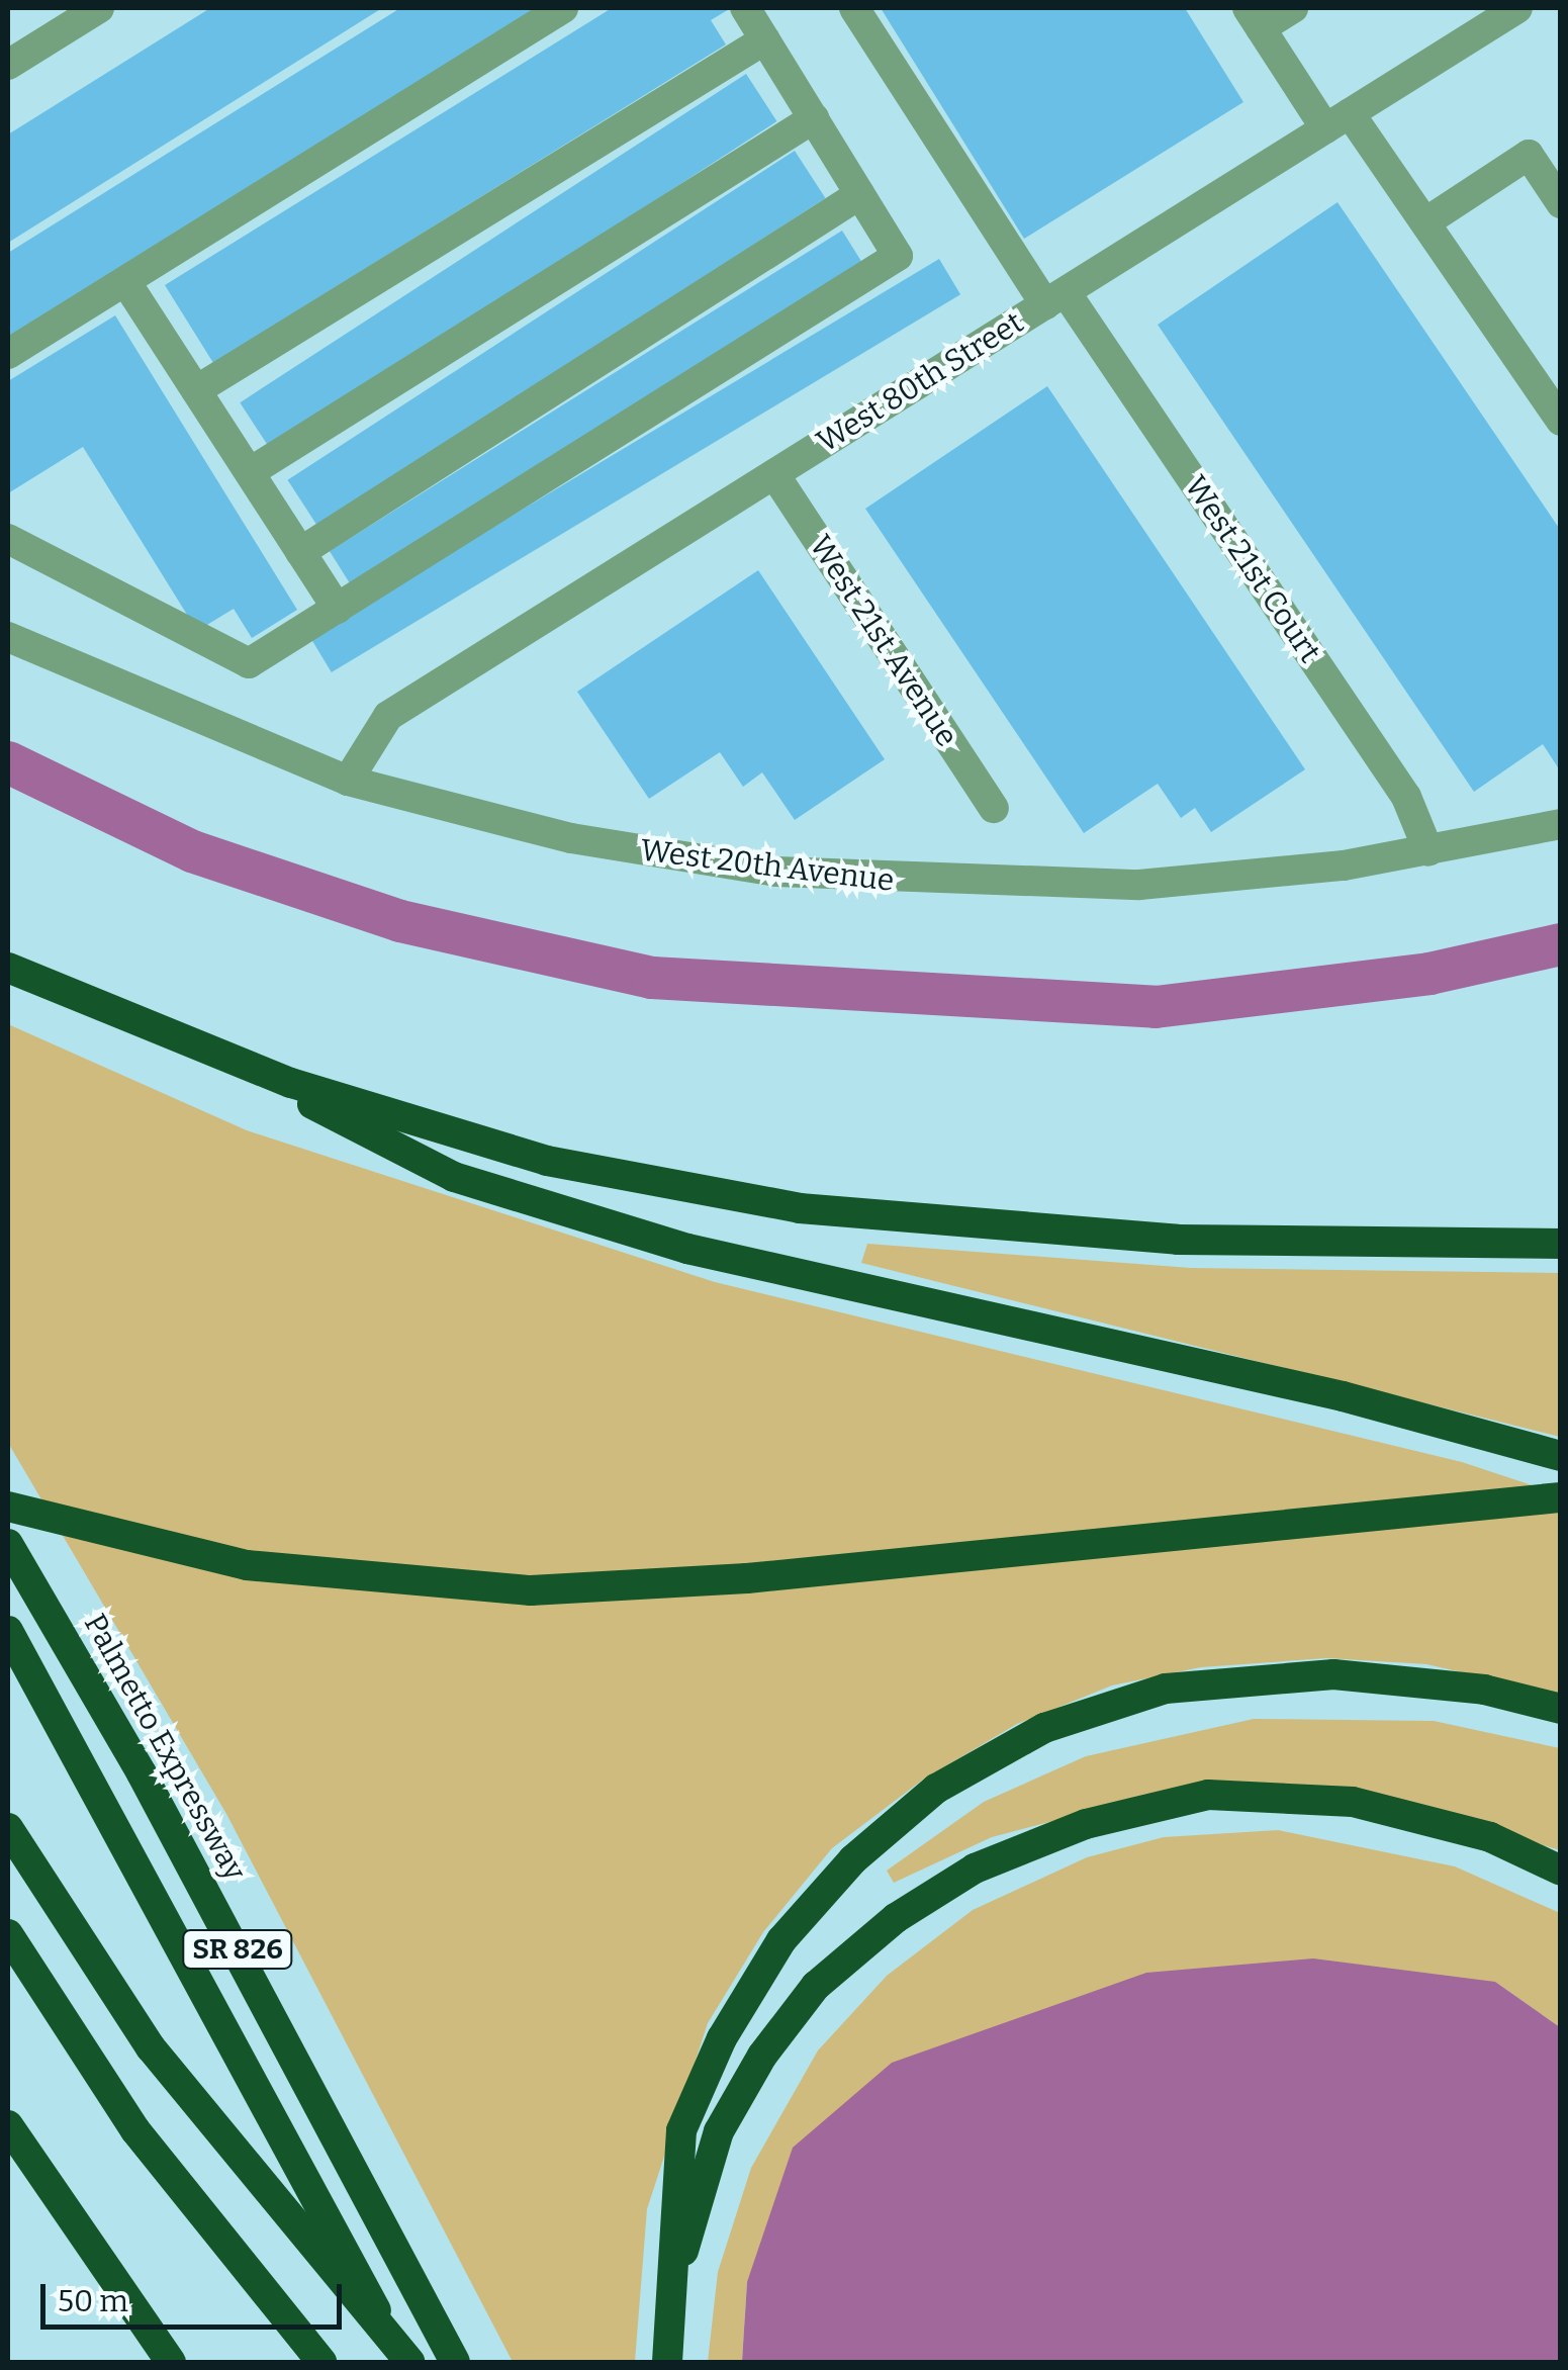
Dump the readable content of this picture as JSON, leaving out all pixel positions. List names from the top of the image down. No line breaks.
{"streets":{"highway":["Palmetto Expressway","SR 826"],"street":["West 80th Street","West 21st Court","West 21st Avenue","West 20th Avenue"]},"crossings":[["West 80th Street","West 21st Court"],["West 80th Street","West 21st Avenue"],["West 80th Street","West 20th Avenue"],["West 21st Court","West 20th Avenue"]],"scale_bar":"50 m"}
